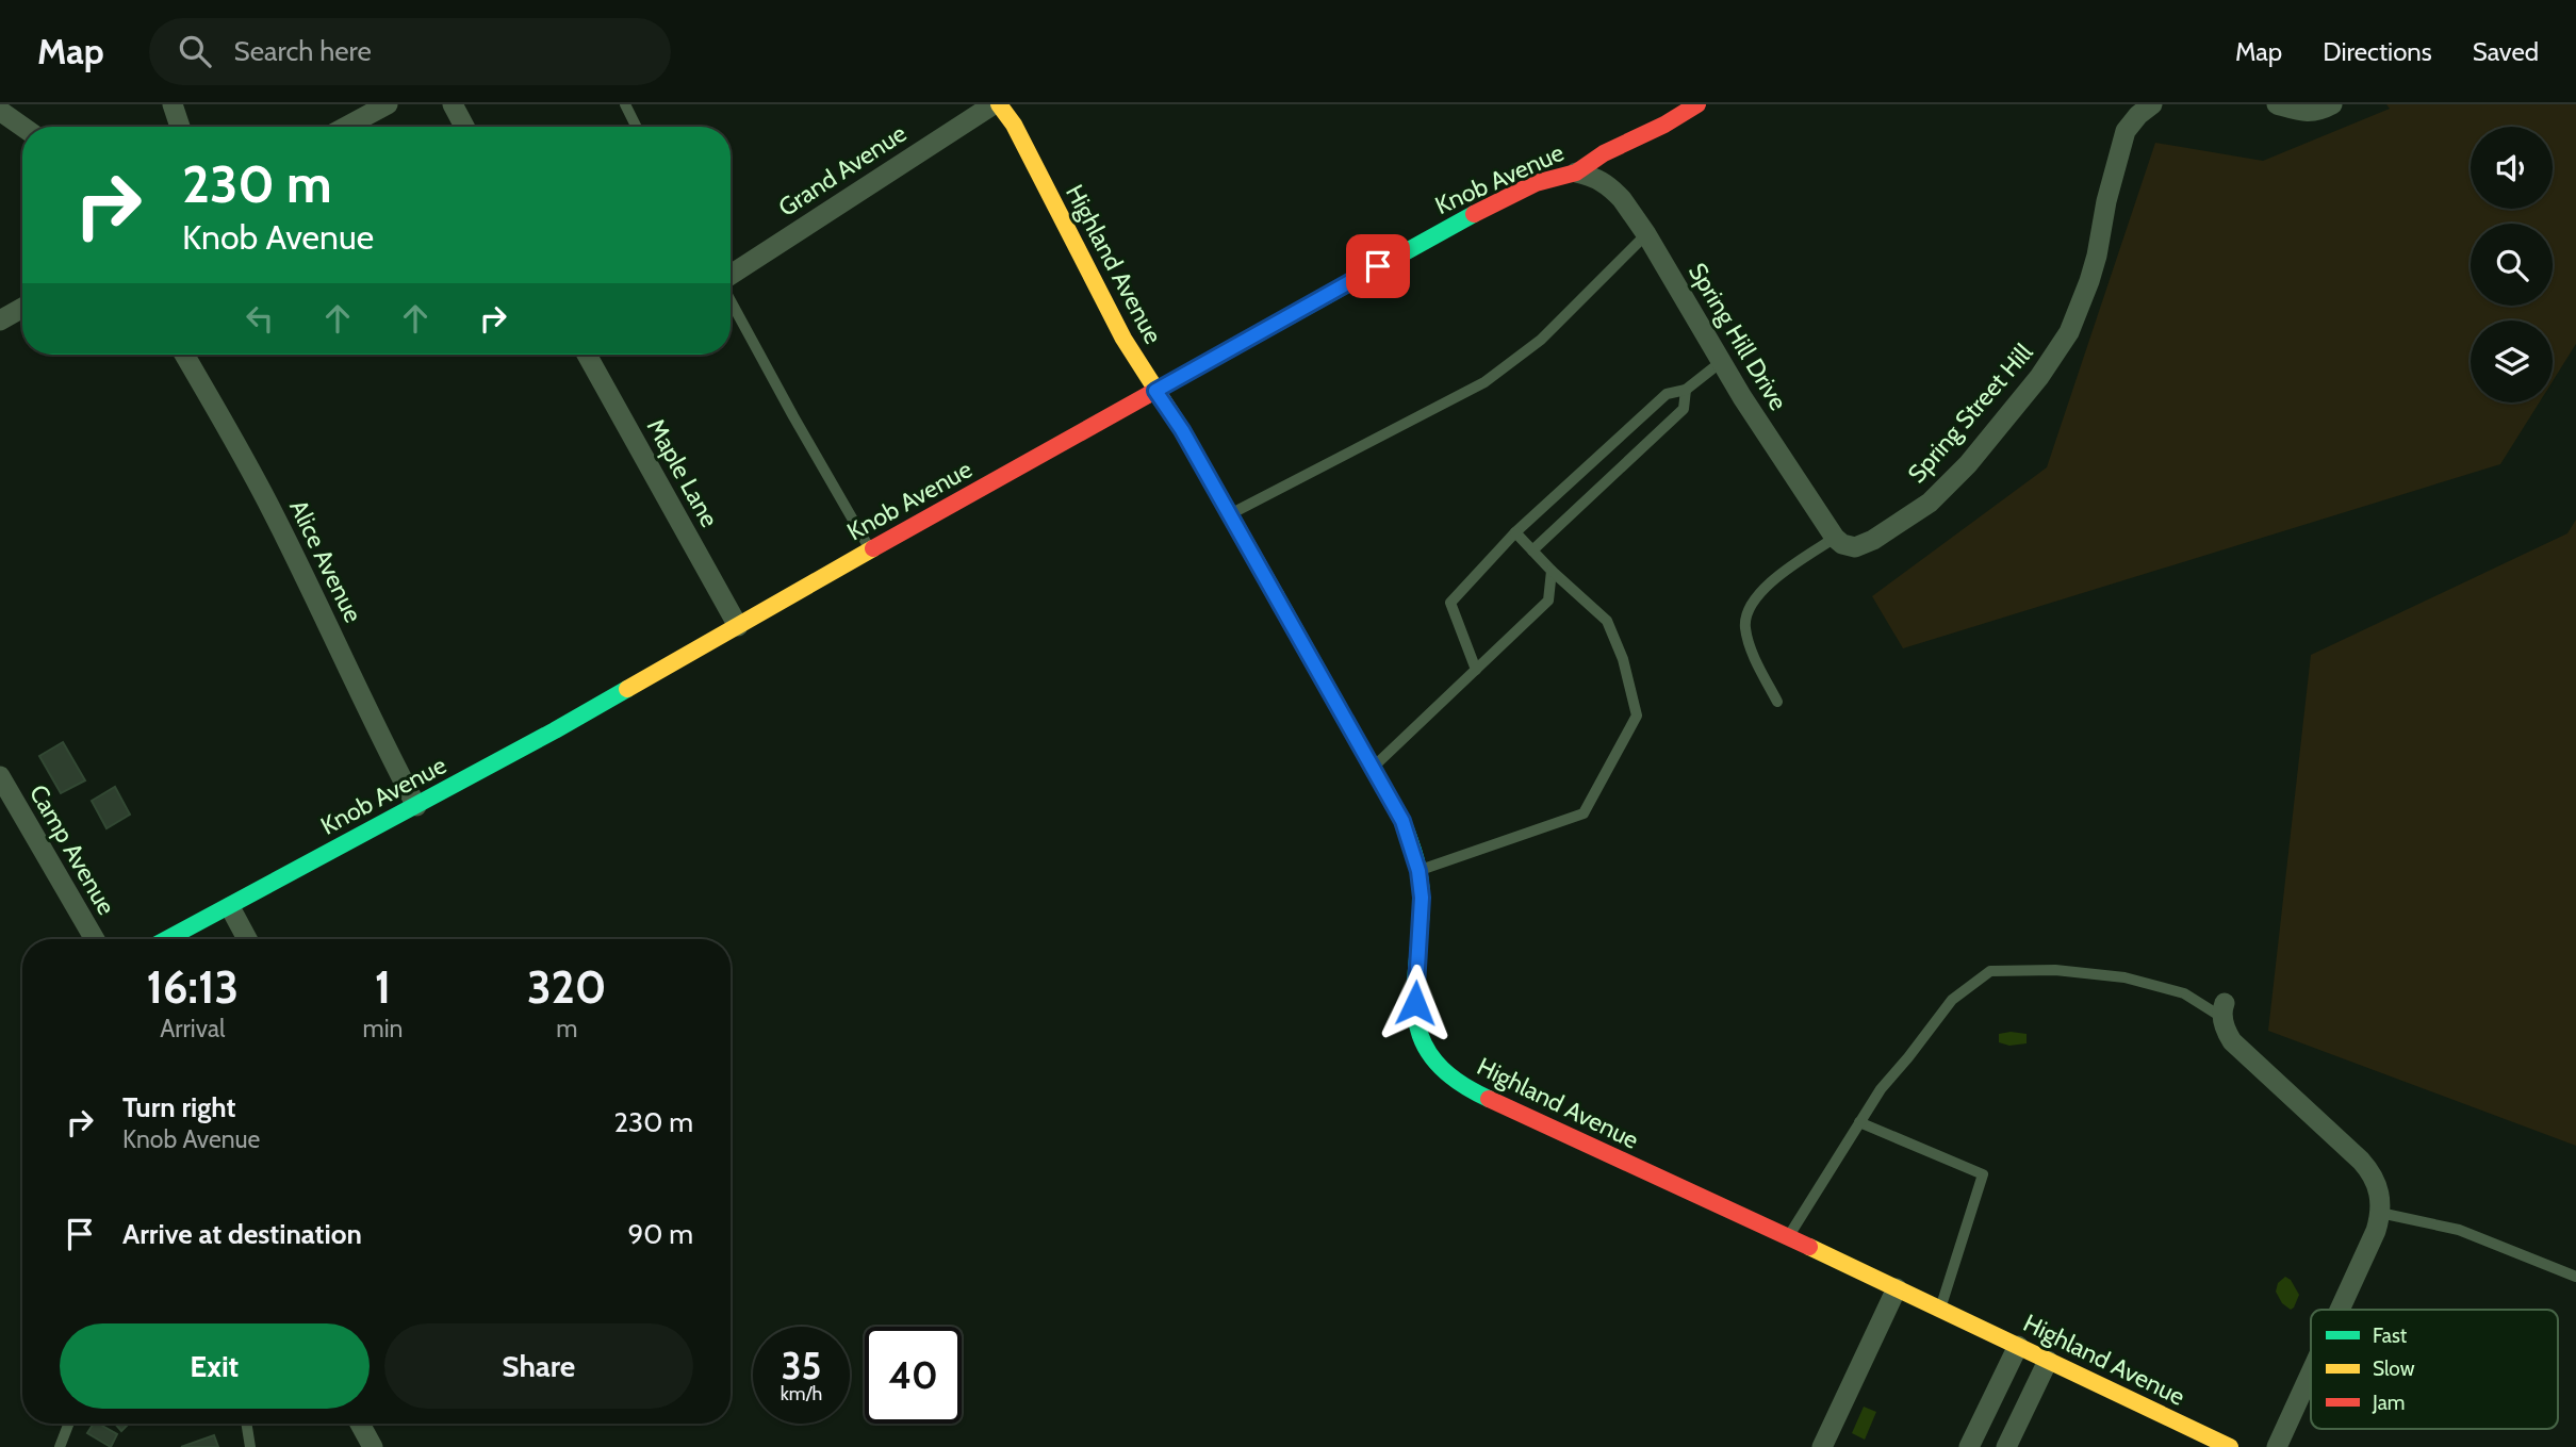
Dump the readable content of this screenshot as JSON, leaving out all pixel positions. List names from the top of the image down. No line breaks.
{"streets":{"street":["Grand Avenue","Knob Avenue","Highland Avenue","Spring Hill Drive","Spring Street Hill","Maple Lane","Alice Avenue","Camp Avenue"]},"crossings":[["Grand Avenue","Highland Avenue"],["Knob Avenue","Highland Avenue"],["Knob Avenue","Spring Hill Drive"],["Knob Avenue","Maple Lane"],["Knob Avenue","Alice Avenue"],["Spring Hill Drive","Spring Street Hill"]],"legend":["Fast","Slow","Jam"],"page":{"header":"Map","search":"Search here","nav":["Map","Directions","Saved"],"turn":["230 m","Knob Avenue"],"eta":["16:13","Arrival","1","min","320","m"],"list":[{"name":"Turn right","note":"Knob Avenue","value":"230 m"},{"name":"Arrive at destination","value":"90 m"}],"buttons":["Exit","Share"],"speed":"35 km/h","limit":"40"}}
